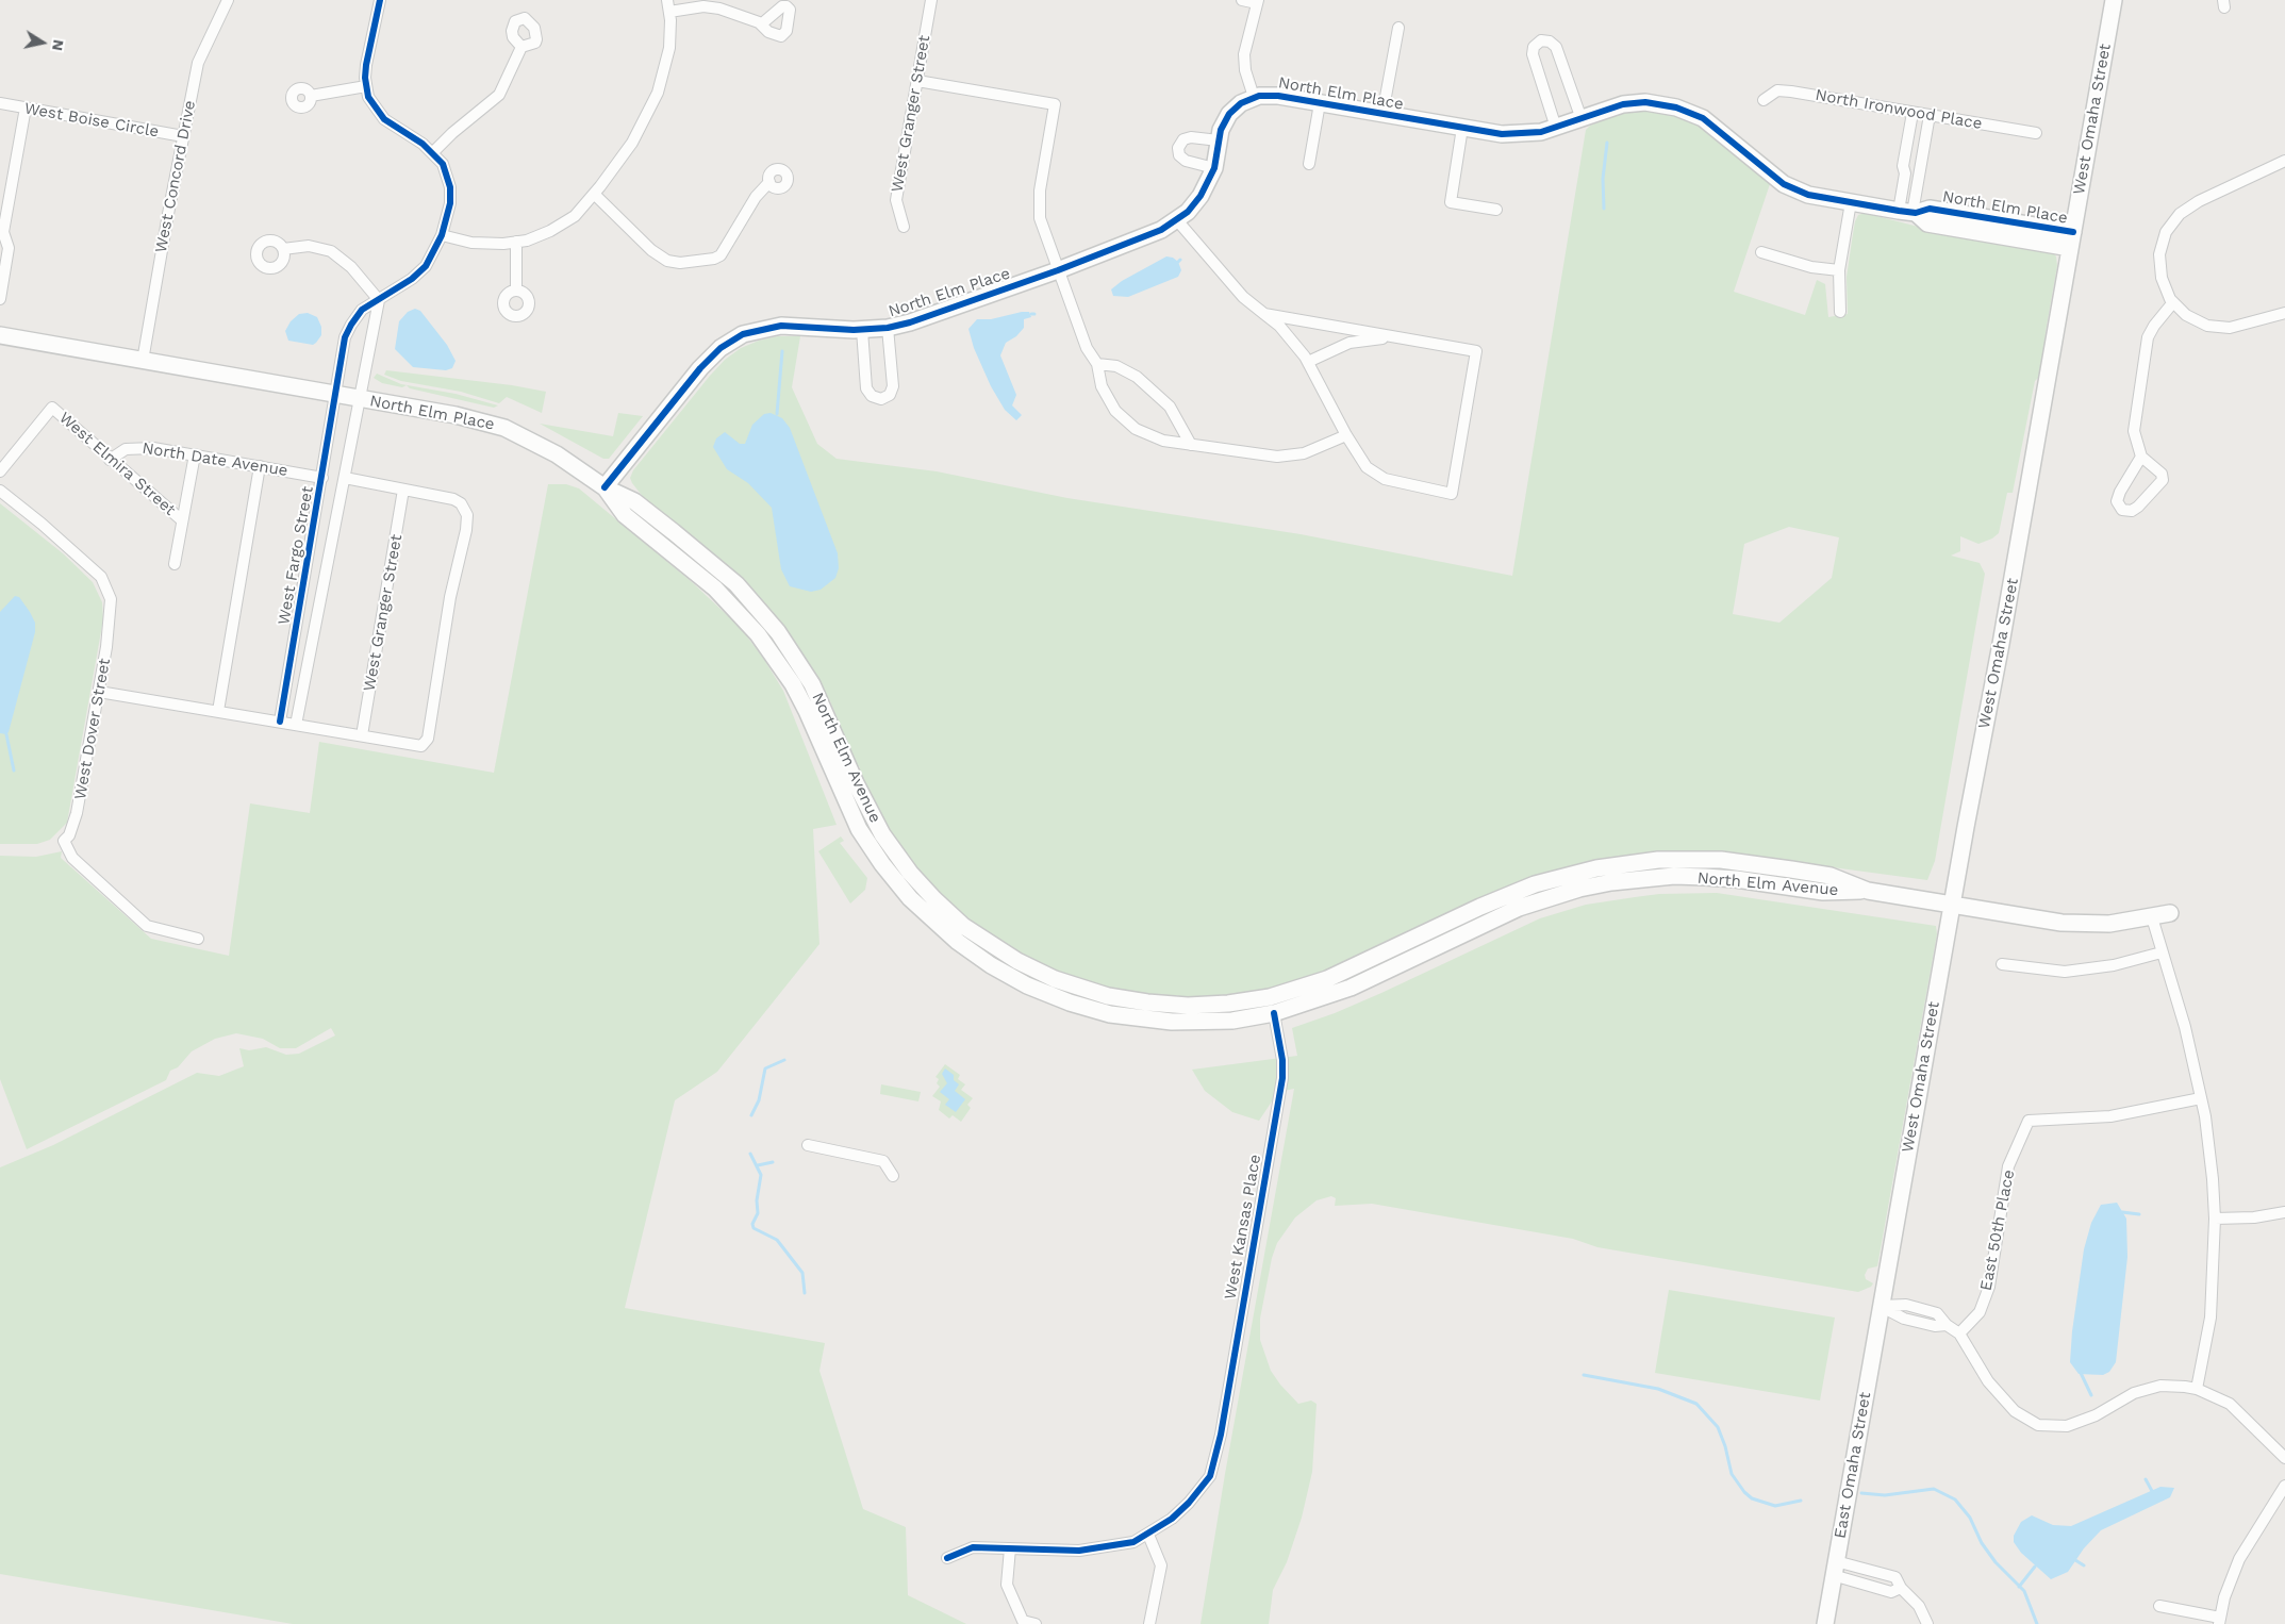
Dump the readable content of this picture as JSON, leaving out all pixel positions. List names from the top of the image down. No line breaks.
{"streets":{"main road":["North Elm Place","West Omaha Street","North Elm Avenue","East Omaha Street"],"street":["North Ironwood Place","West Granger Street","West Boise Circle","West Concord Drive","North Date Avenue","West Elmira Street","West Fargo Street","West Dover Street","West Kansas Place","East 50th Place"]},"crossings":[["North Elm Place","West Omaha Street"],["North Elm Place","West Concord Drive"],["North Elm Place","West Fargo Street"],["North Elm Place","North Elm Avenue"],["West Omaha Street","East Omaha Street"],["West Boise Circle","West Concord Drive"],["North Date Avenue","West Elmira Street"],["North Date Avenue","West Fargo Street"],["North Elm Avenue","West Kansas Place"]],"north":"right"}
